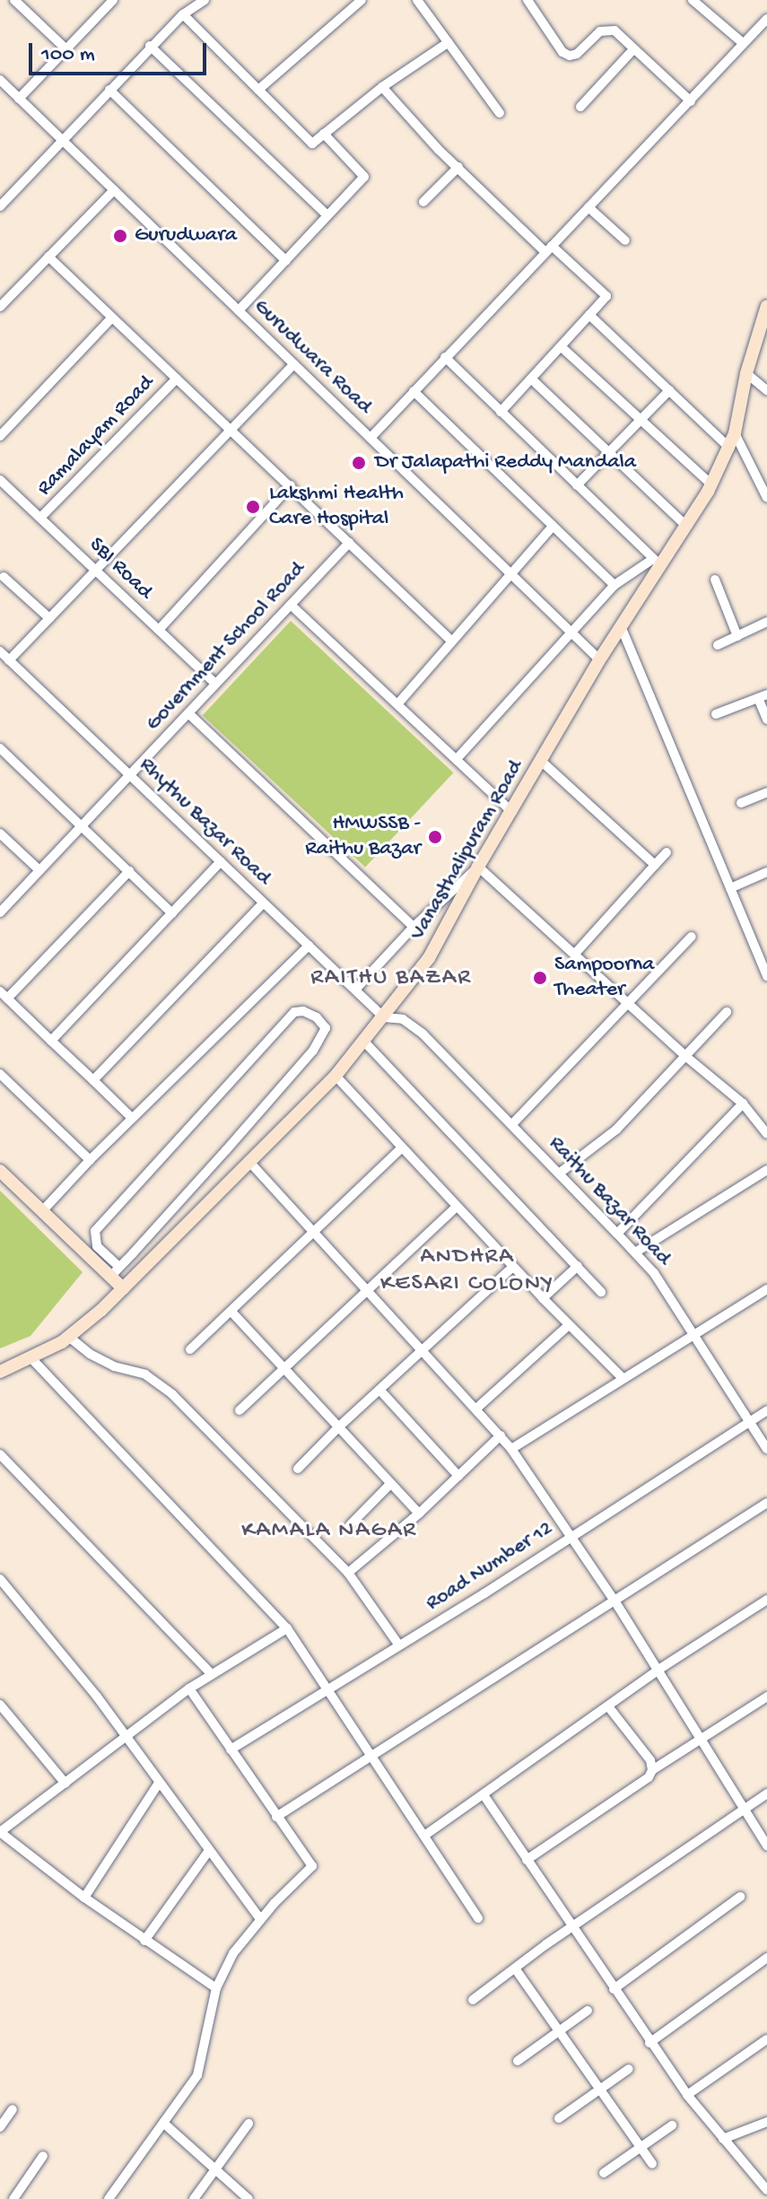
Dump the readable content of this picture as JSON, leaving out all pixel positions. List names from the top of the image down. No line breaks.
{"streets":{"street":["Gurudwara Road","Ramalayam Road","SBI Road","Government School Road","Rhythu Bazar Road","Vanasthalipuram Road","Raithu Bazar Road","Road Number 12"]},"crossings":[["Gurudwara Road","Vanasthalipuram Road"],["Ramalayam Road","SBI Road"],["SBI Road","Government School Road"],["Government School Road","Rhythu Bazar Road"],["Rhythu Bazar Road","Vanasthalipuram Road"],["Rhythu Bazar Road","Raithu Bazar Road"],["Vanasthalipuram Road","Raithu Bazar Road"],["Raithu Bazar Road","Road Number 12"]],"districts":["RAITHU BAZAR","ANDHRA KESARI COLONY","KAMALA NAGAR"],"places":["Gurudwara","Dr Jalapathi Reddy Mandala","Lakshmi Health Care Hospital","HMWSSB - Raithu Bazar","Sampoorna Theater"],"scale_bar":"100 m"}
